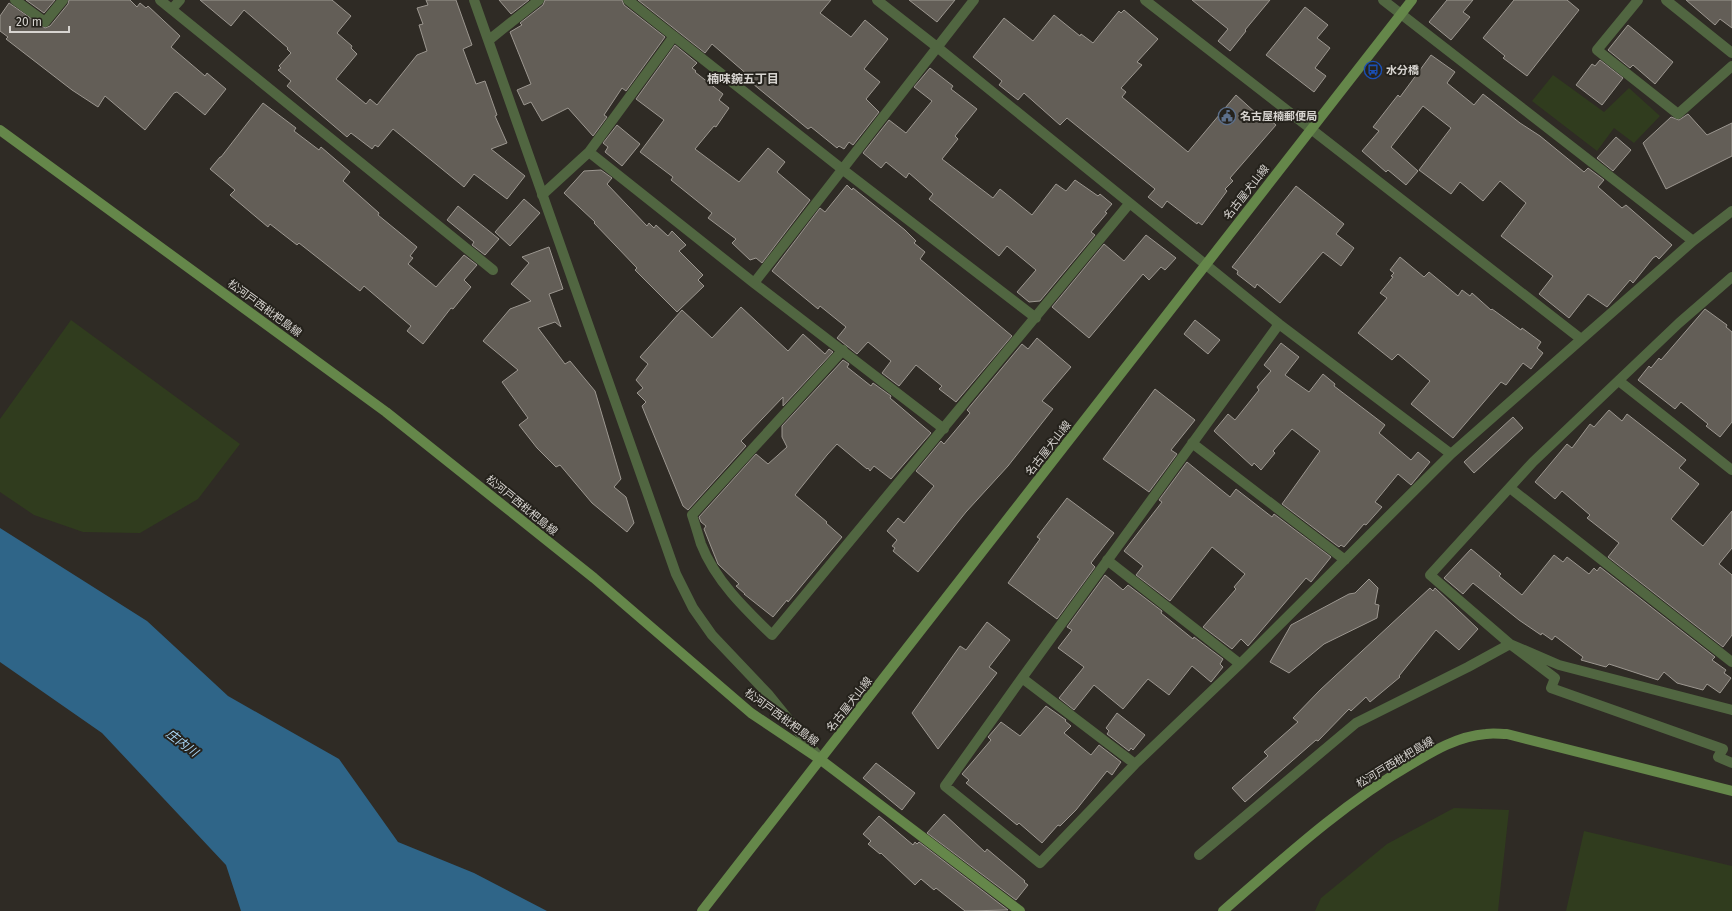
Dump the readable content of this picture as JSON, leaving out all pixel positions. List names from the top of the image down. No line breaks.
{"streets":{"main road":["名古屋犬山線","松河戸西枇杷島線"]},"crossings":[["名古屋犬山線","松河戸西枇杷島線"]],"districts":["楠味鋺五丁目"],"water":["庄内川"],"places":{"bus stop":["水分橋"],"public building":["名古屋楠郵便局"]},"scale_bar":"20 m"}
